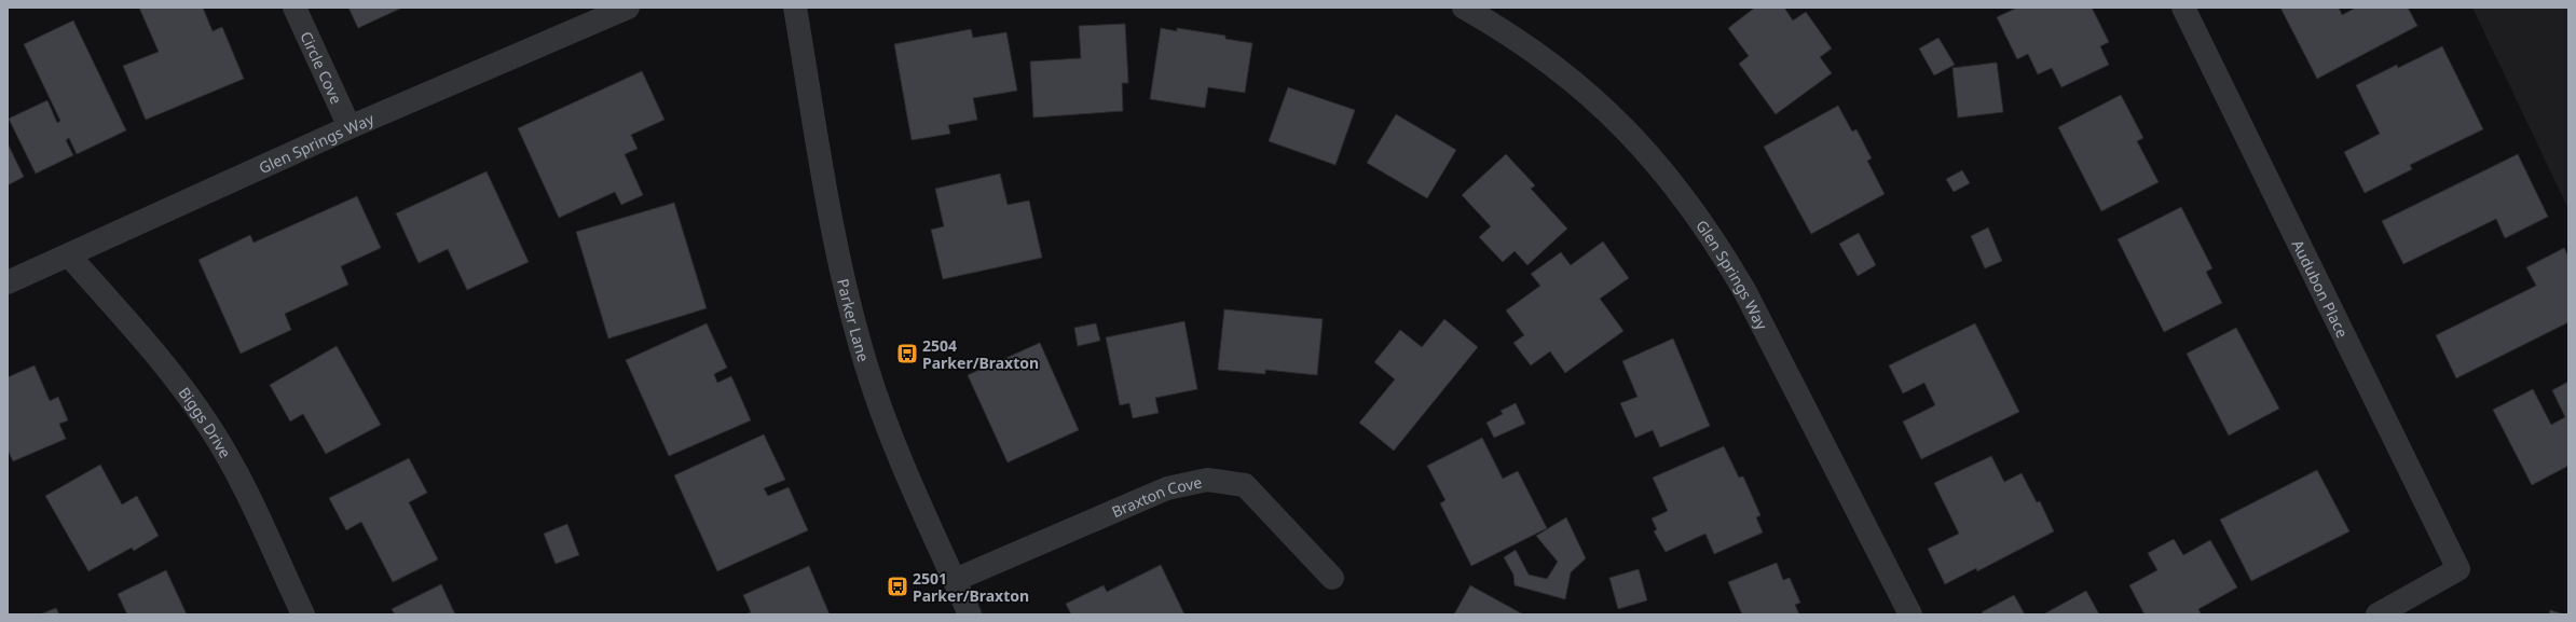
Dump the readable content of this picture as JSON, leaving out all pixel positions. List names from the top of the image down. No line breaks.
{"streets":{"street":["Circle Cove","Glen Springs Way","Audubon Place","Parker Lane","Biggs Drive","Braxton Cove"]},"crossings":[["Circle Cove","Glen Springs Way"],["Glen Springs Way","Biggs Drive"],["Parker Lane","Braxton Cove"]],"places":{"bus stop":["2504 Parker/Braxton","2501 Parker/Braxton"]}}
